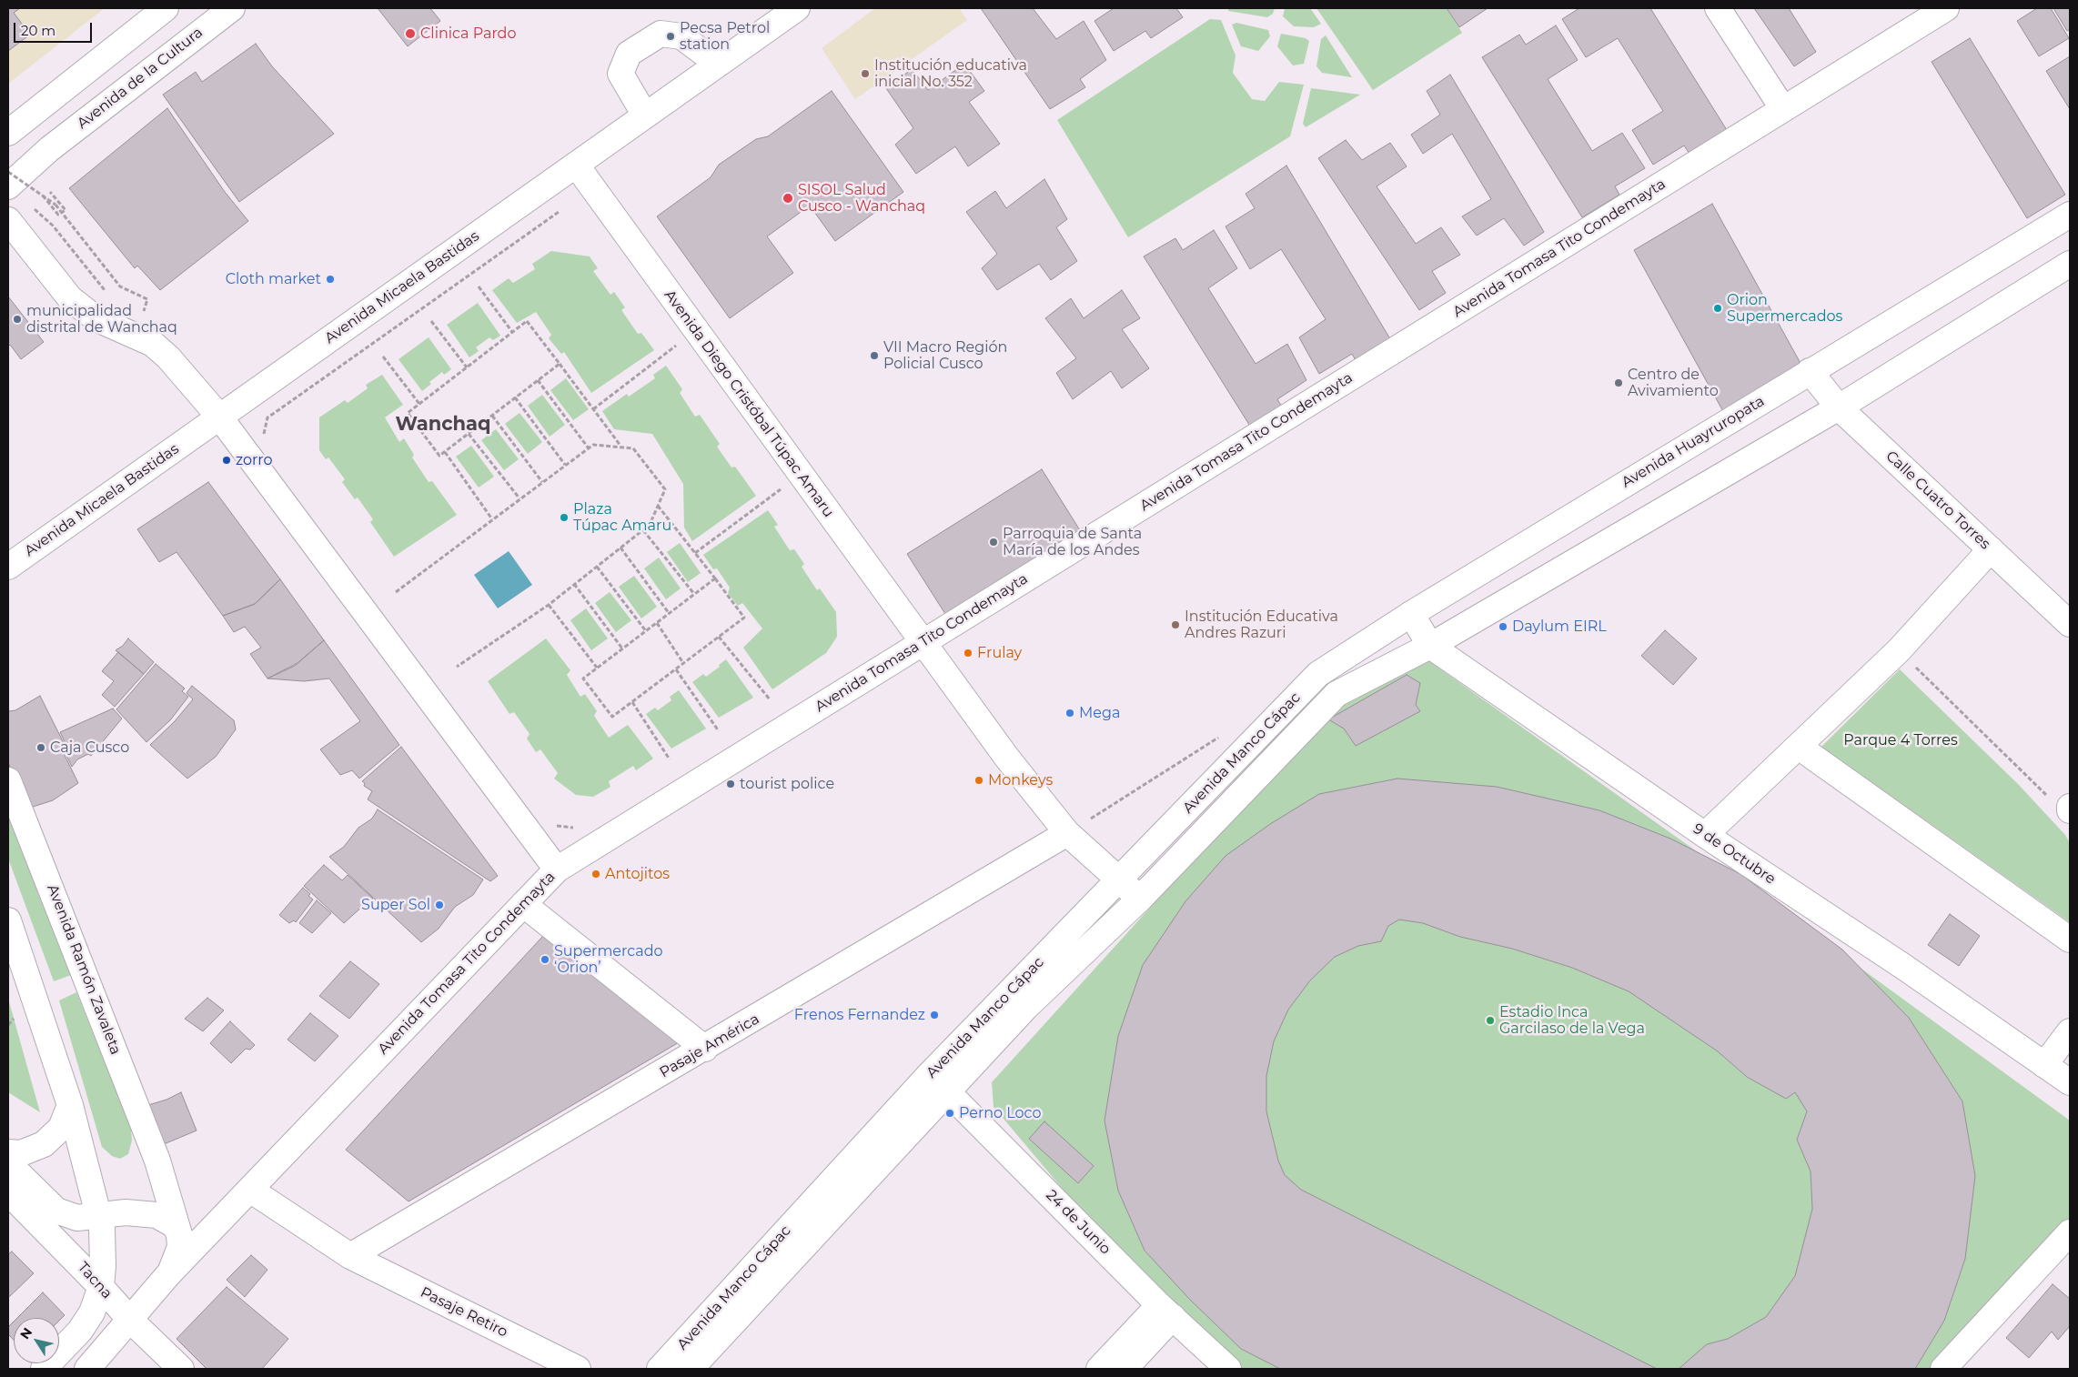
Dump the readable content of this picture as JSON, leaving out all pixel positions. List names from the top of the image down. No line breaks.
{"streets":{"street":["Avenida de la Cultura","Avenida Tomasa Tito Condemayta","Avenida Micaela Bastidas","Avenida Diego Cristóbal Túpac Amaru","Avenida Huayruropata","Calle Cuatro Torres","Avenida Manco Cápac","9 de Octubre","Avenida Ramón Zavaleta","Pasaje América","24 de Junio","Tacna","Pasaje Retiro"]},"crossings":[["Avenida Tomasa Tito Condemayta","Avenida Diego Cristóbal Túpac Amaru"],["Avenida Tomasa Tito Condemayta","Tacna"],["Avenida Tomasa Tito Condemayta","Pasaje Retiro"],["Avenida Micaela Bastidas","Avenida Diego Cristóbal Túpac Amaru"],["Avenida Diego Cristóbal Túpac Amaru","Avenida Manco Cápac"],["Avenida Diego Cristóbal Túpac Amaru","Pasaje América"],["Avenida Huayruropata","Calle Cuatro Torres"],["Avenida Huayruropata","Avenida Manco Cápac"],["Avenida Huayruropata","9 de Octubre"],["Avenida Manco Cápac","9 de Octubre"],["Avenida Manco Cápac","24 de Junio"],["Pasaje América","Pasaje Retiro"]],"districts":["Wanchaq"],"parks":["Parque 4 Torres"],"places":["Clinica Pardo","Pecsa Petrol station","Institución educativa inicial No. 352","SISOL Salud Cusco - Wanchaq","Cloth market","Orion Supermercados","municipalidad distrital de Wanchaq","VII Macro Región Policial Cusco","Centro de Avivamiento","zorro","Plaza Túpac Amaru","Parroquia de Santa María de los Andes","Institución Educativa Andres Razuri","Daylum EIRL","Frulay","Mega","Caja Cusco","Monkeys","tourist police","Antojitos","Super Sol","Supermercado ‘Orion’","Frenos Fernandez","Estadio Inca Garcilaso de la Vega","Perno Loco"],"scale_bar":"20 m","north":"top left"}
